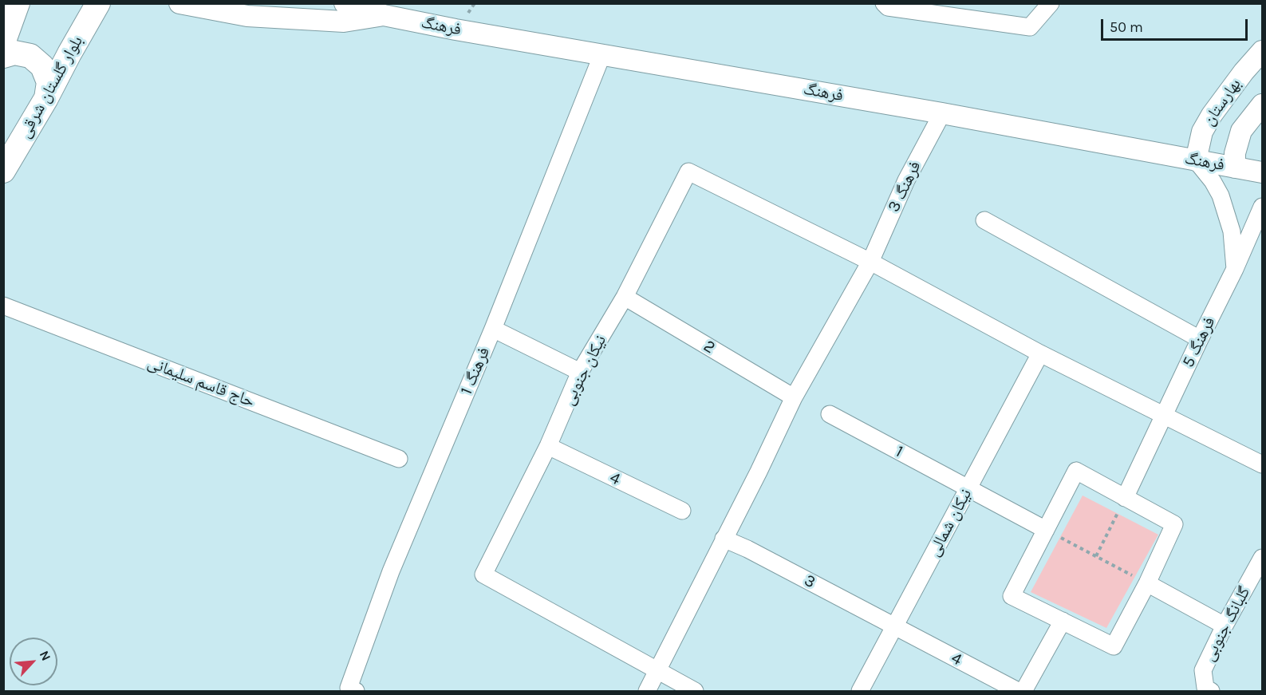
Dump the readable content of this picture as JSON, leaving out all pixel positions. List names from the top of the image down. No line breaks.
{"streets":{"main road":["بلوار گلستان شرقی"],"street":["فرهنگ","بهارستان","فرهنگ 3","فرهنگ 5","2","نیکان جنوبی","فرهنگ 1","حاج قاسم سلیمانی","1","4","نیکان شمالی","3","گلبانگ جنوبی"]},"crossings":[["فرهنگ","بهارستان"],["فرهنگ","فرهنگ 3"],["فرهنگ","فرهنگ 1"],["فرهنگ 3","2"],["فرهنگ 3","نیکان جنوبی"],["فرهنگ 3","3"],["2","نیکان جنوبی"],["نیکان جنوبی","4"],["1","نیکان شمالی"],["4","نیکان شمالی"],["4","3"],["نیکان شمالی","3"]],"scale_bar":"50 m","north":"top right"}
